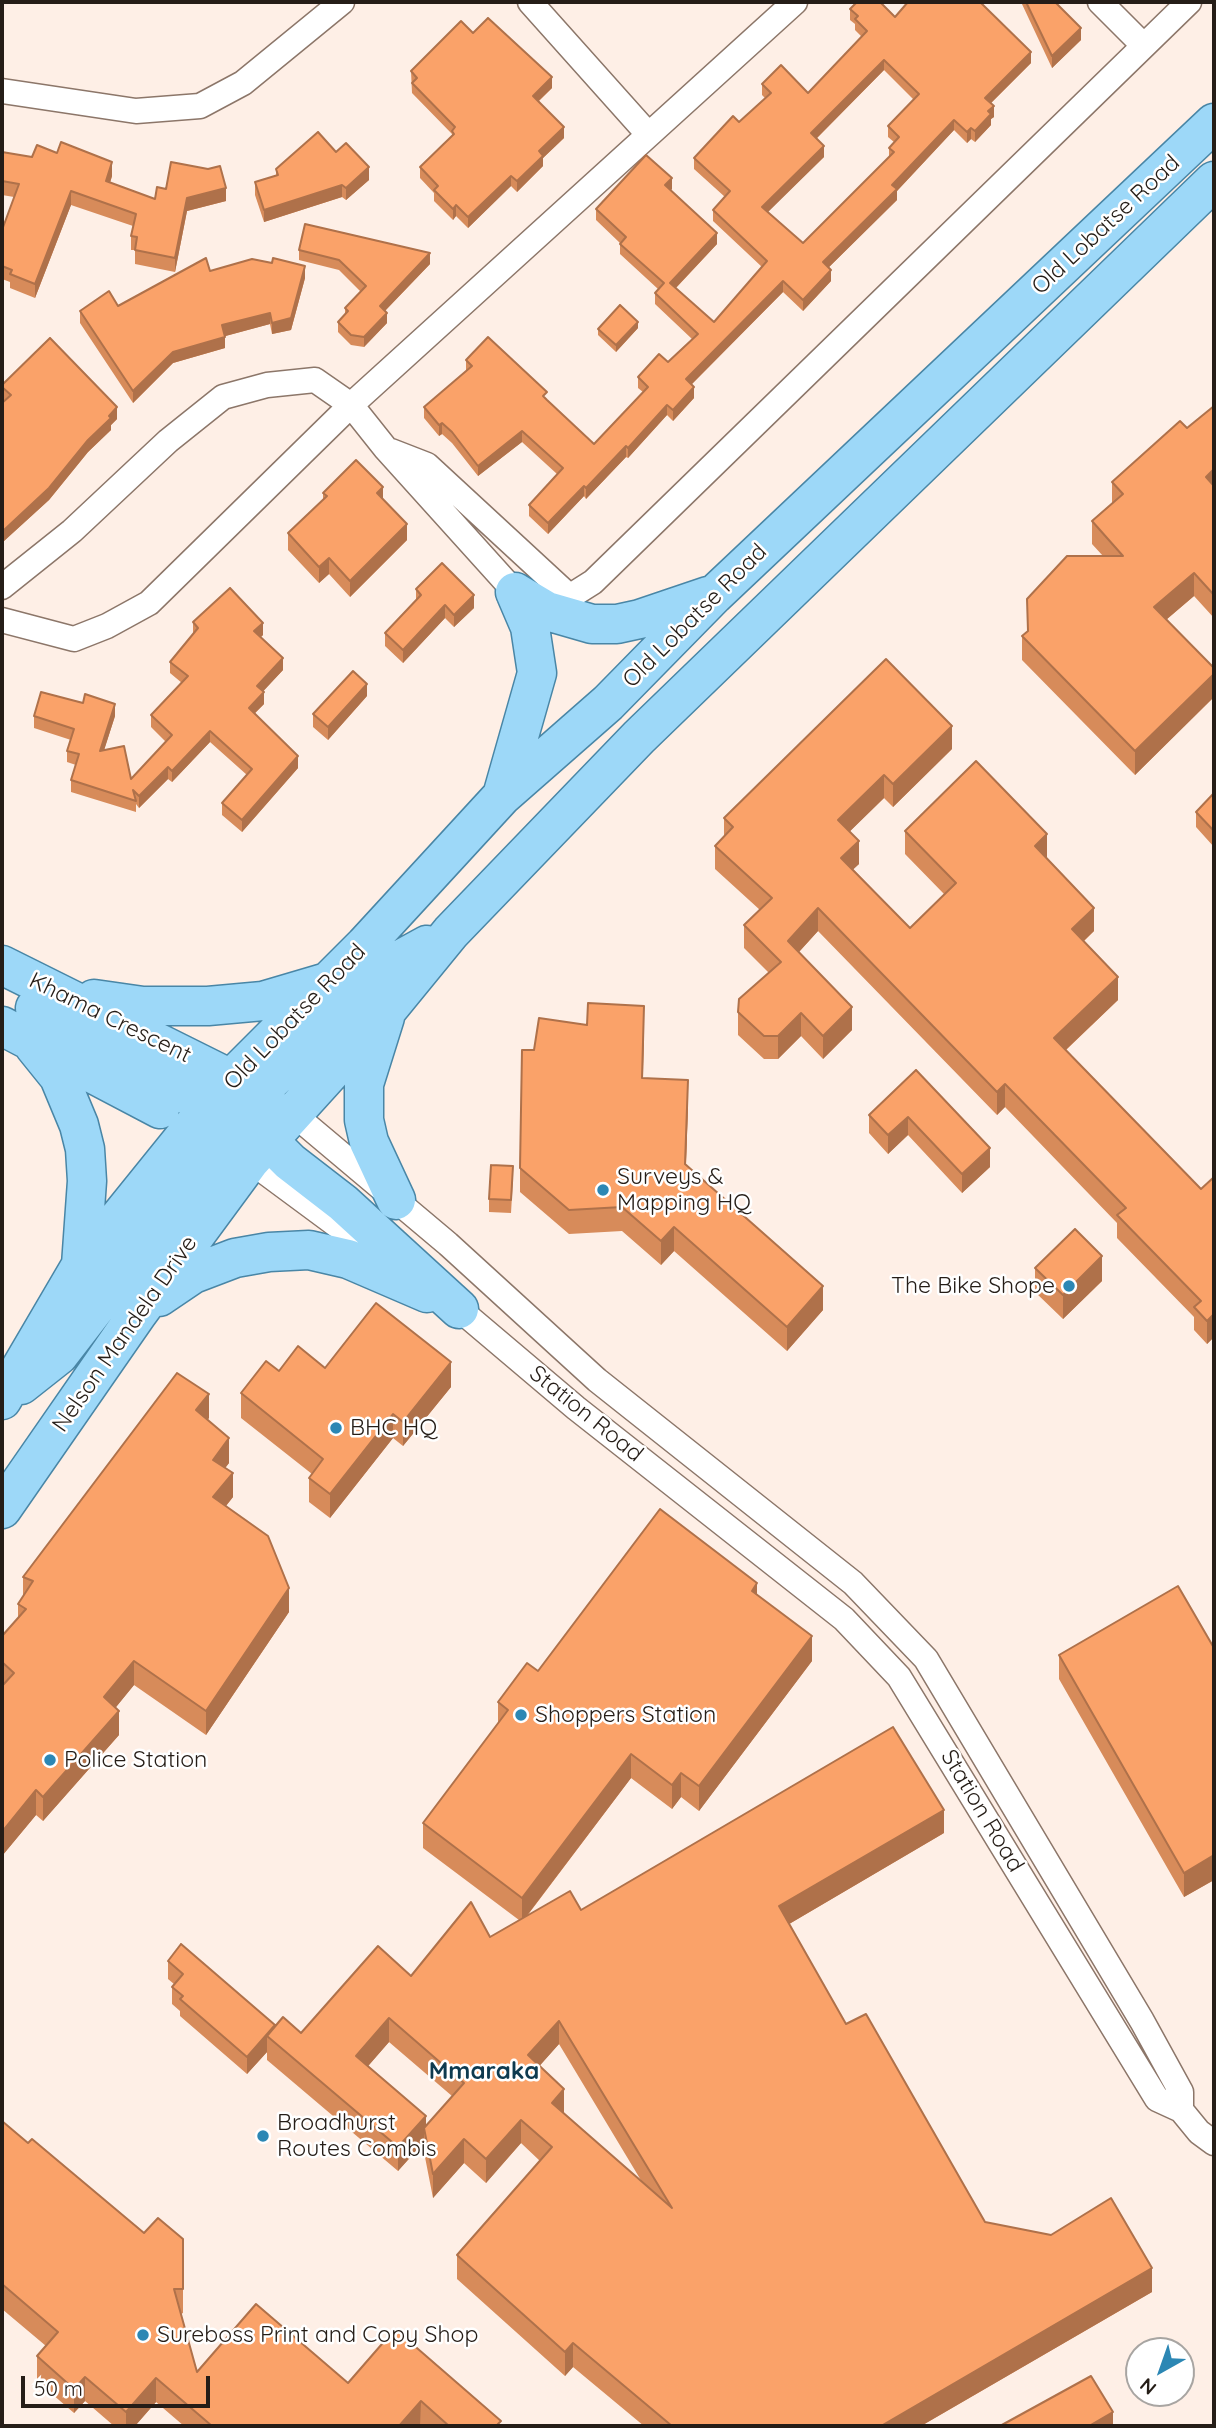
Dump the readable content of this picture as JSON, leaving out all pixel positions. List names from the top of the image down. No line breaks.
{"streets":{"main road":["Old Lobatse Road","Khama Crescent","Nelson Mandela Drive"],"street":["Station Road"]},"crossings":[["Old Lobatse Road","Khama Crescent"],["Old Lobatse Road","Nelson Mandela Drive"],["Old Lobatse Road","Station Road"],["Khama Crescent","Nelson Mandela Drive"]],"districts":["Mmaraka"],"places":["Surveys & Mapping HQ","The Bike Shope","BHC HQ","Shoppers Station","Police Station","Broadhurst Routes Combis","Sureboss Print and Copy Shop"],"scale_bar":"50 m","north":"bottom left"}
